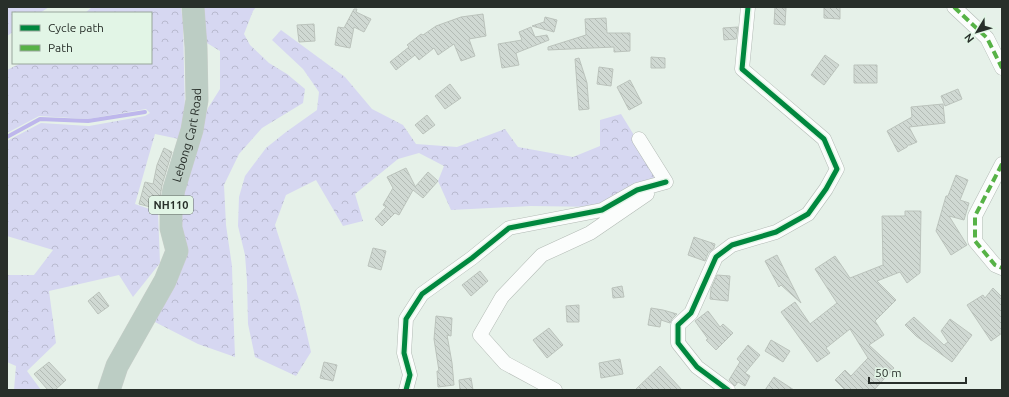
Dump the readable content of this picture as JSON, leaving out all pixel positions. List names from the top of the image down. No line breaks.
{"streets":{"highway":["Lebong Cart Road","NH110"]},"legend":["Cycle path","Path"],"scale_bar":"50 m","north":"bottom left"}
